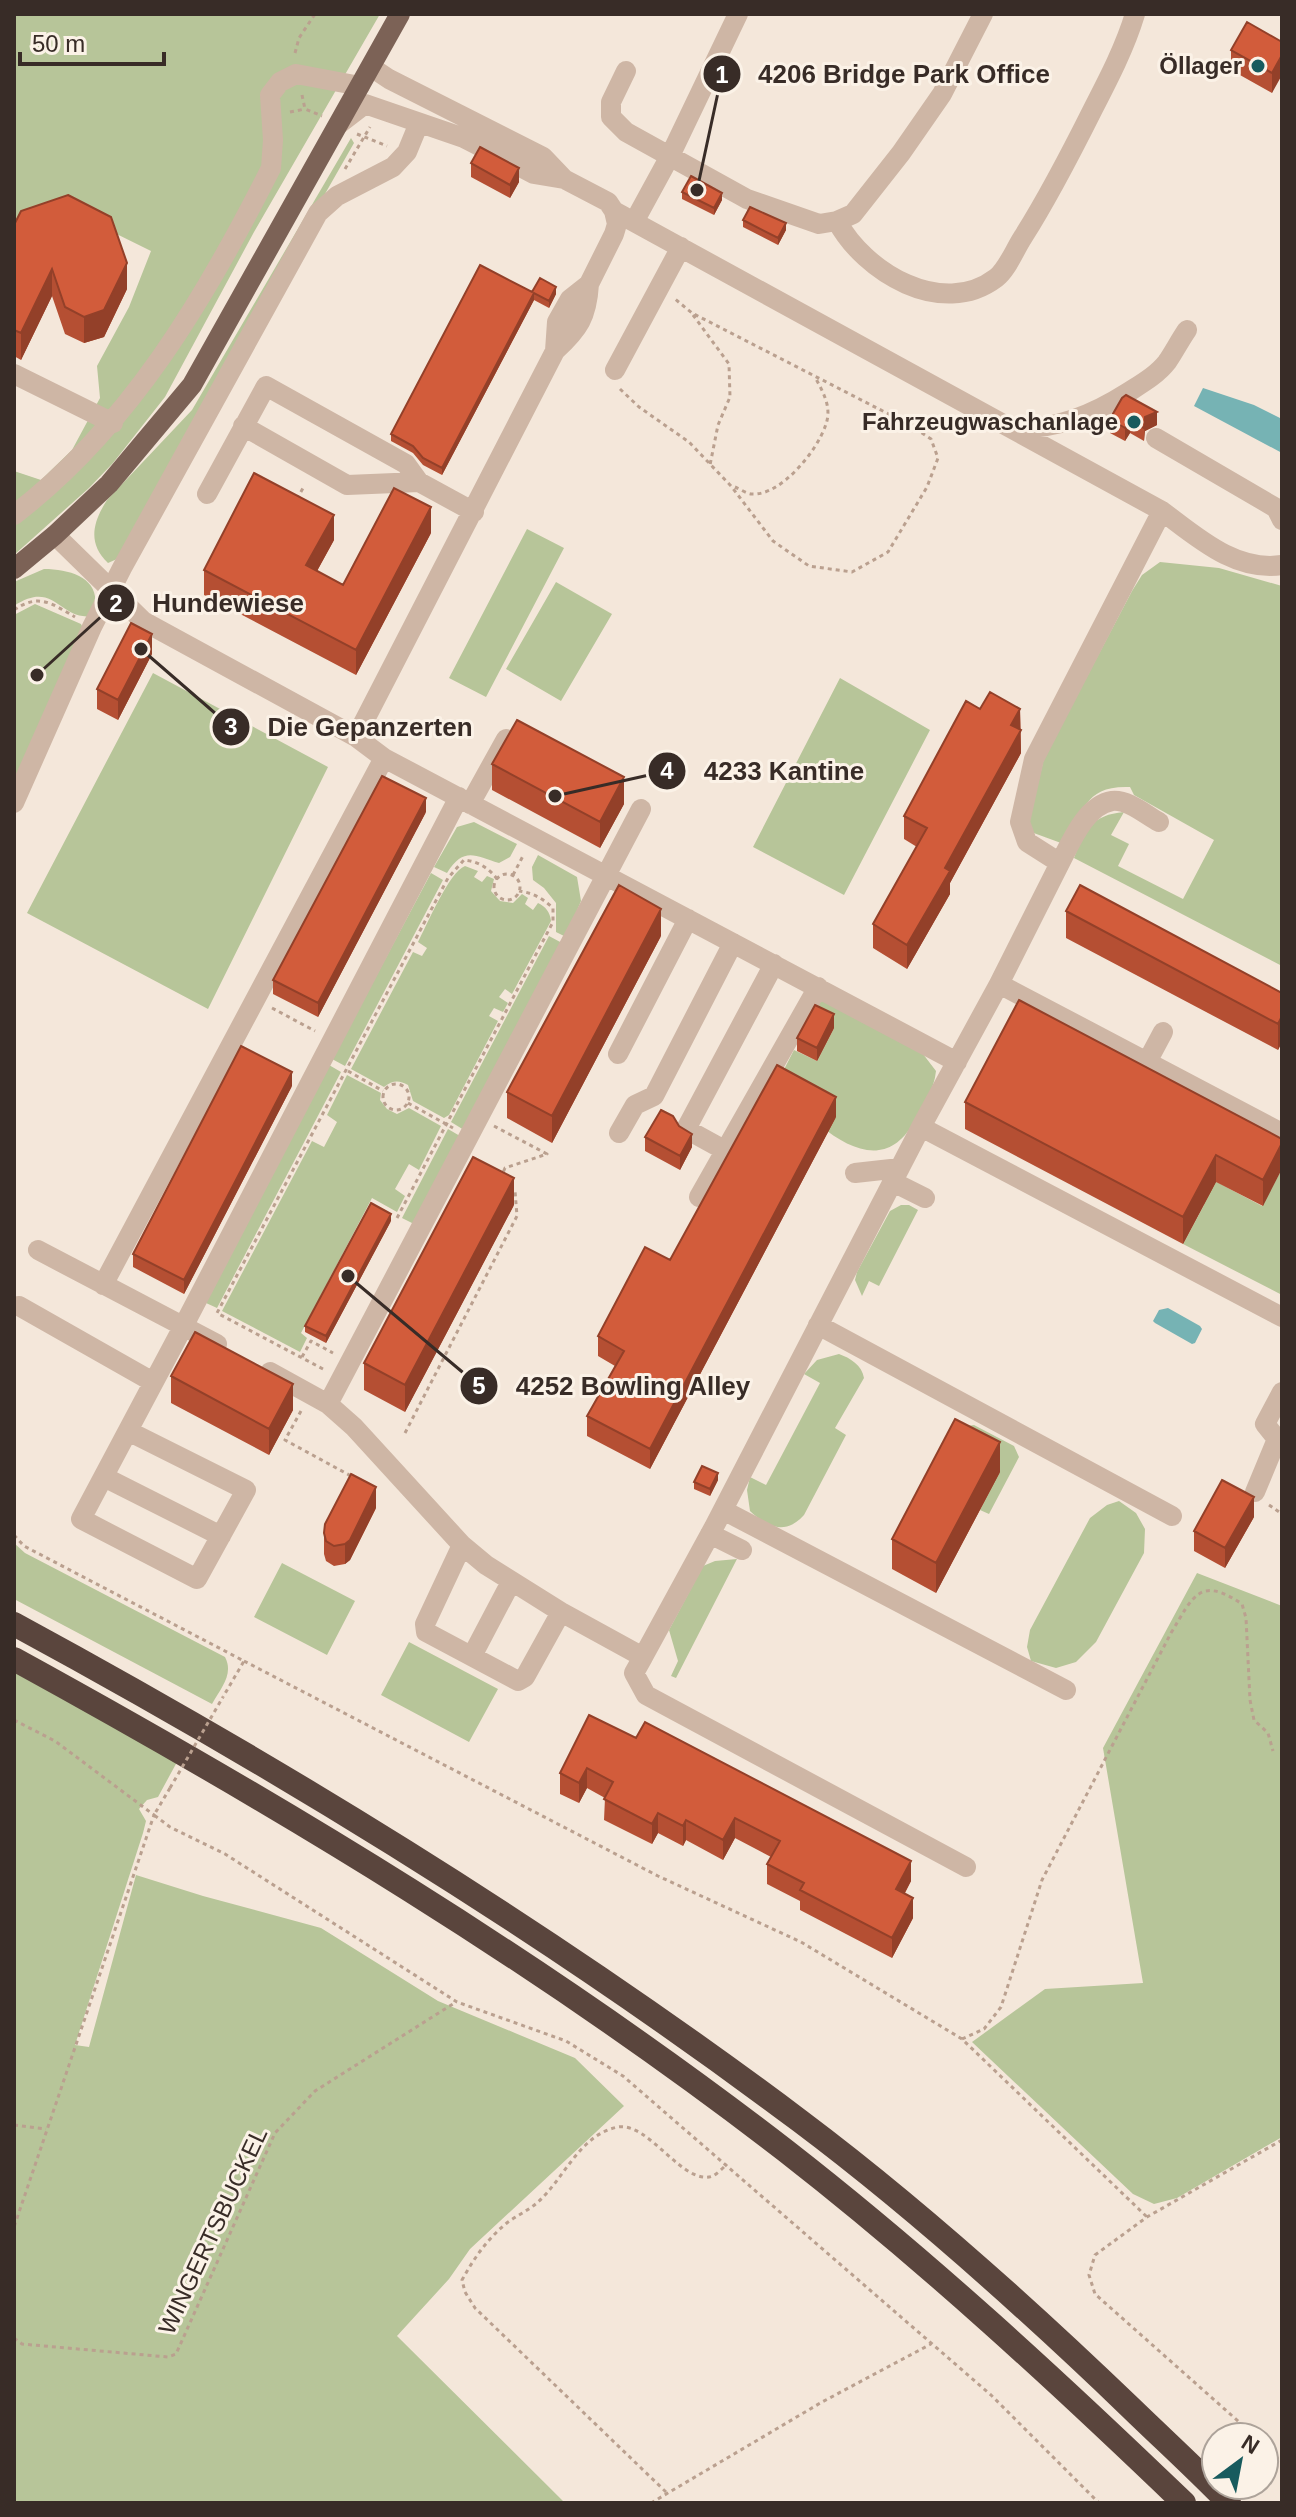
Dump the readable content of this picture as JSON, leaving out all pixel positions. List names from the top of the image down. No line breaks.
{"streets":{"path":["WINGERTSBUCKEL"]},"places":["Öllager","4206 Bridge Park Office","Fahrzeugwaschanlage","Die Gepanzerten","Hundewiese","4233 Kantine","4252 Bowling Alley"],"scale_bar":"50 m","north":"top right"}
